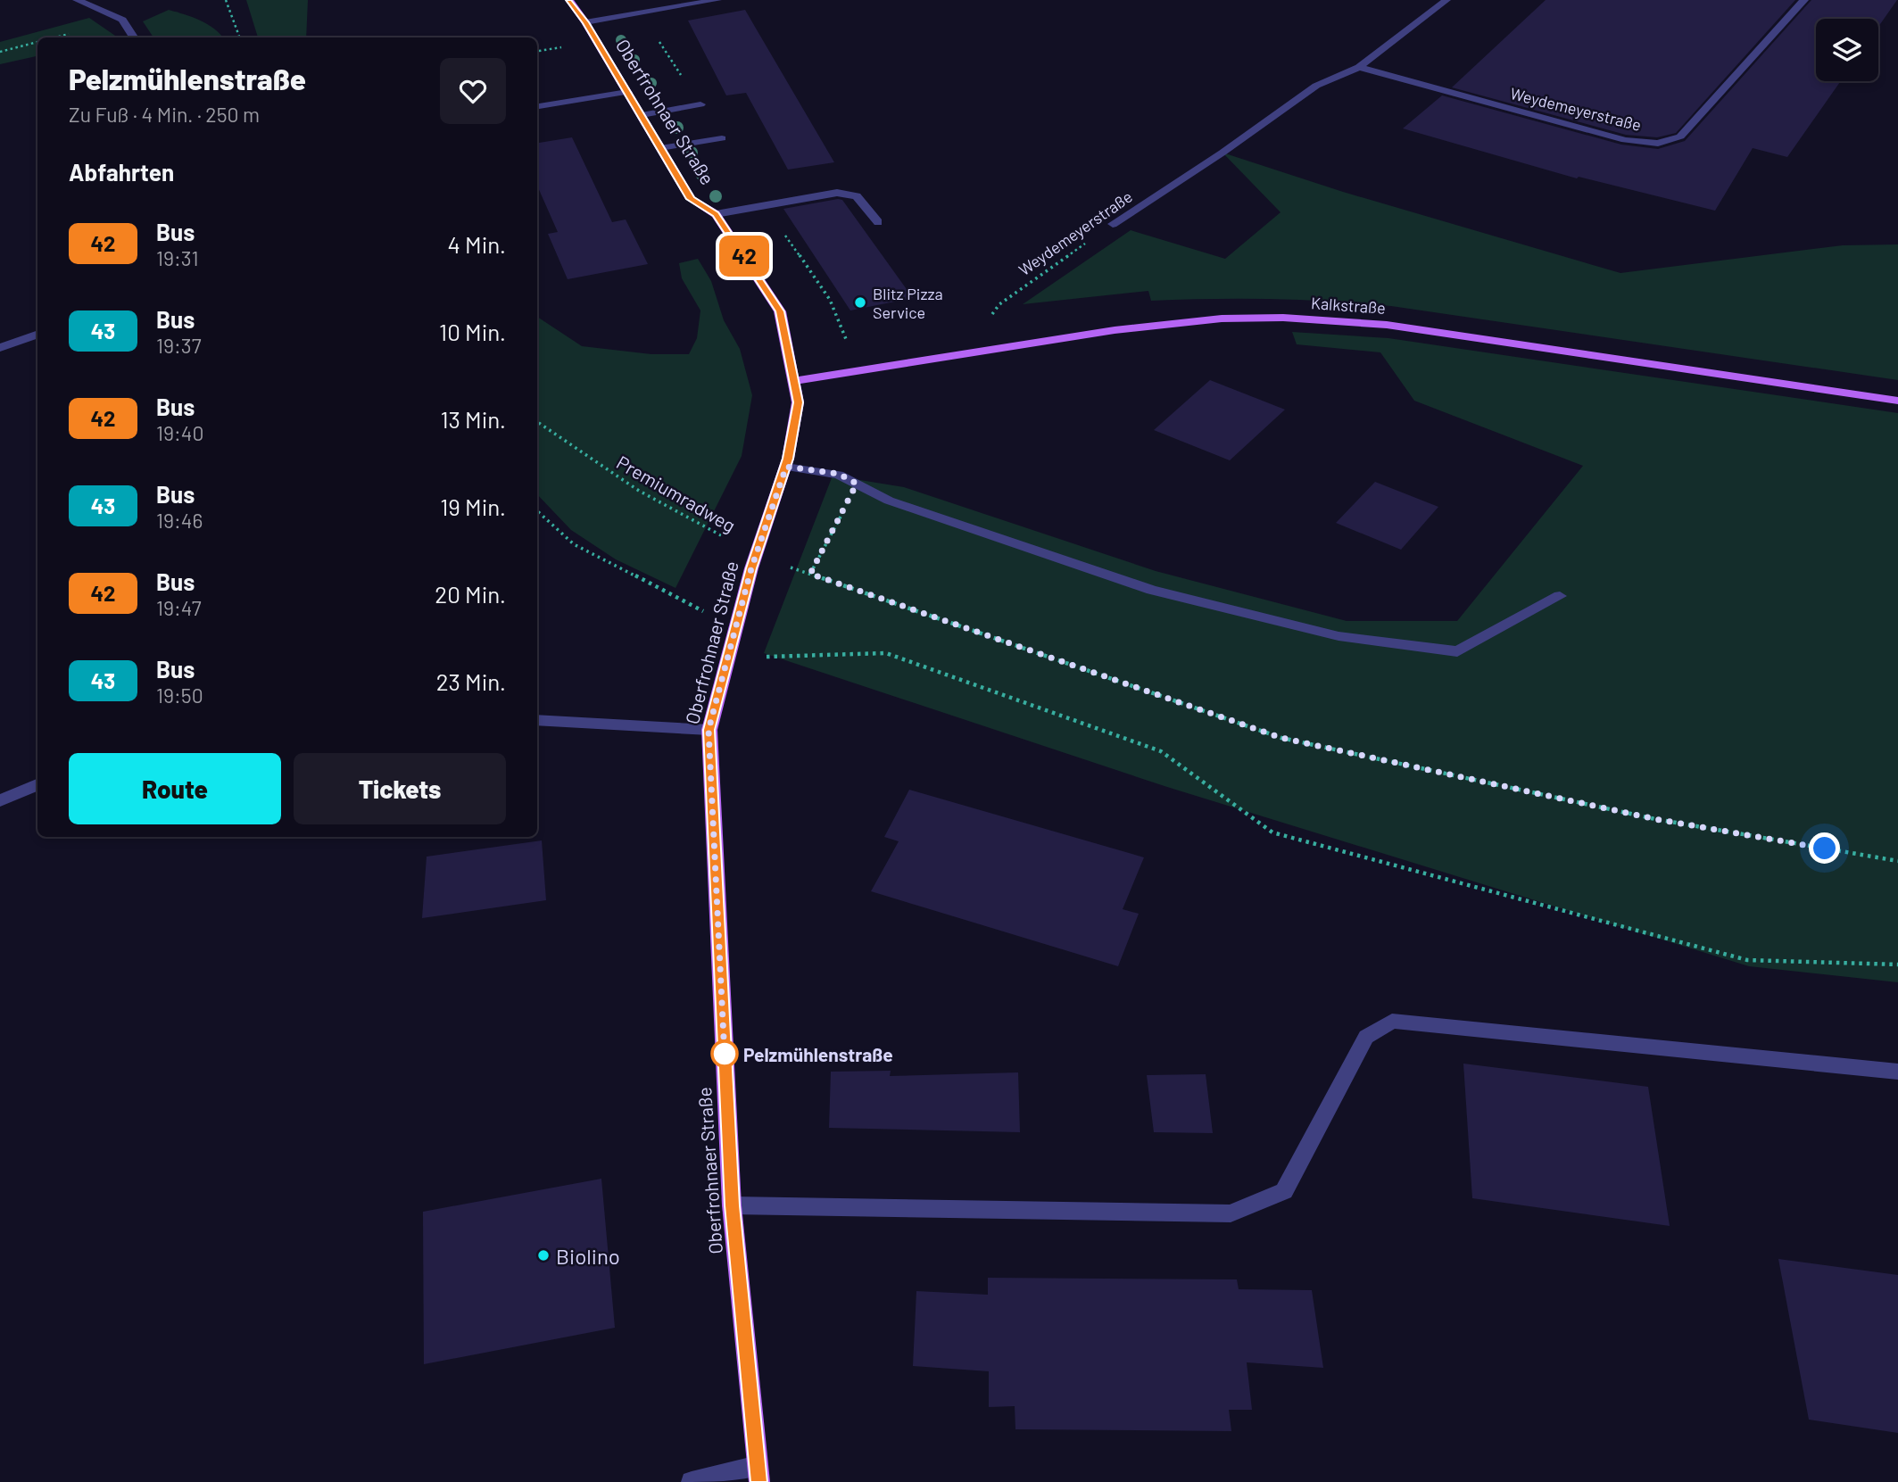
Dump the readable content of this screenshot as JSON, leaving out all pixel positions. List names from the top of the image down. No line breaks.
{"streets":{"main road":["Oberfrohnaer Straße","Kalkstraße"],"street":["Weydemeyerstraße"],"path":["Premiumradweg"]},"crossings":[["Oberfrohnaer Straße","Kalkstraße"]],"places":["Blitz Pizza Service","Pelzmühlenstraße","Biolino"],"lines":["bus line 42"],"page":{"on_map":"42","heading":[["Pelzmühlenstraße","Zu Fuß · 4 Min. · 250 m"],"Abfahrten"],"list":[{"mark":"42","name":"Bus","note":"19:31","value":"4 Min."},{"mark":"43","name":"Bus","note":"19:37","value":"10 Min."},{"mark":"42","name":"Bus","note":"19:40","value":"13 Min."},{"mark":"43","name":"Bus","note":"19:46","value":"19 Min."},{"mark":"42","name":"Bus","note":"19:47","value":"20 Min."},{"mark":"43","name":"Bus","note":"19:50","value":"23 Min."}],"buttons":["Route","Tickets"]}}
